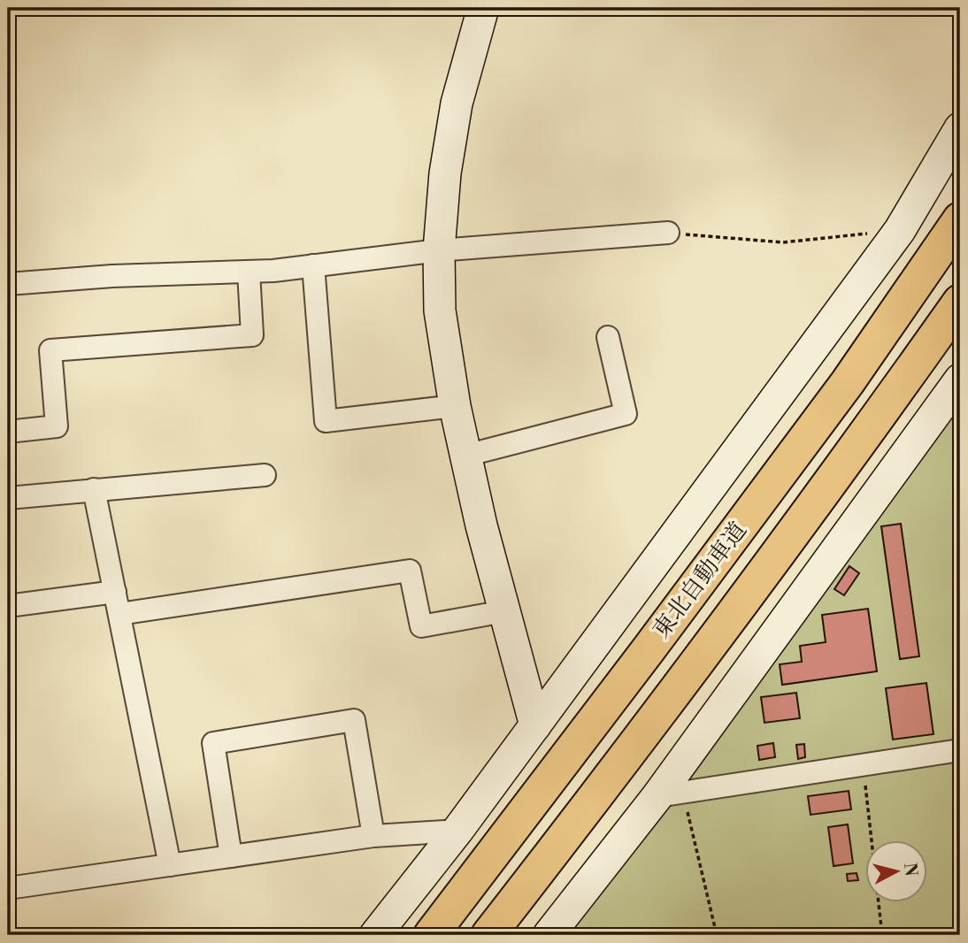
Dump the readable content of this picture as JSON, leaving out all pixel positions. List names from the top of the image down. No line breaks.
{"streets":{"highway":["東北自動車道"]},"north":"right"}
